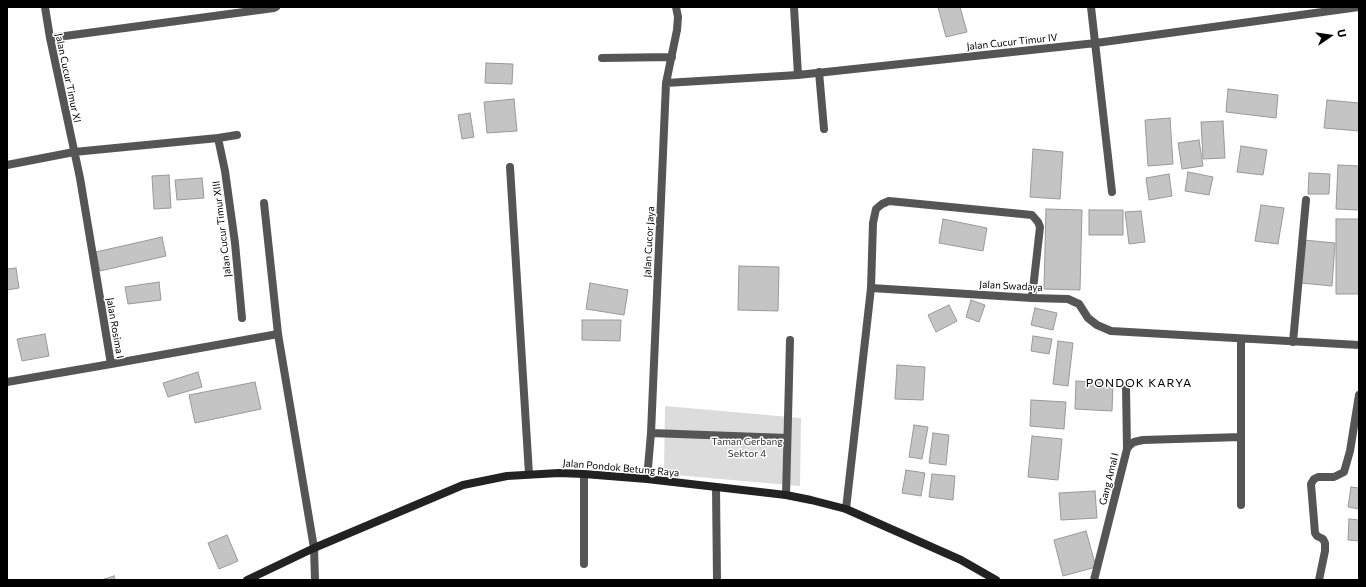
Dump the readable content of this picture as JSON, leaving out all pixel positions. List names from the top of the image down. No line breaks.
{"streets":{"main road":["Jalan Pondok Betung Raya"],"street":["Jalan Cucur Timur IV","Jalan Cucur Timur XI","Jalan Cucur Timur XIII","Jalan Cucor Jaya","Jalan Swadaya","Jalan Rosima I","Gang Amal I"]},"crossings":[["Jalan Cucur Timur IV","Jalan Cucor Jaya"],["Jalan Cucur Timur XI","Jalan Rosima I"],["Jalan Cucor Jaya","Jalan Pondok Betung Raya"]],"districts":["PONDOK KARYA"],"parks":["Taman Gerbang Sektor 4"],"north":"right"}
